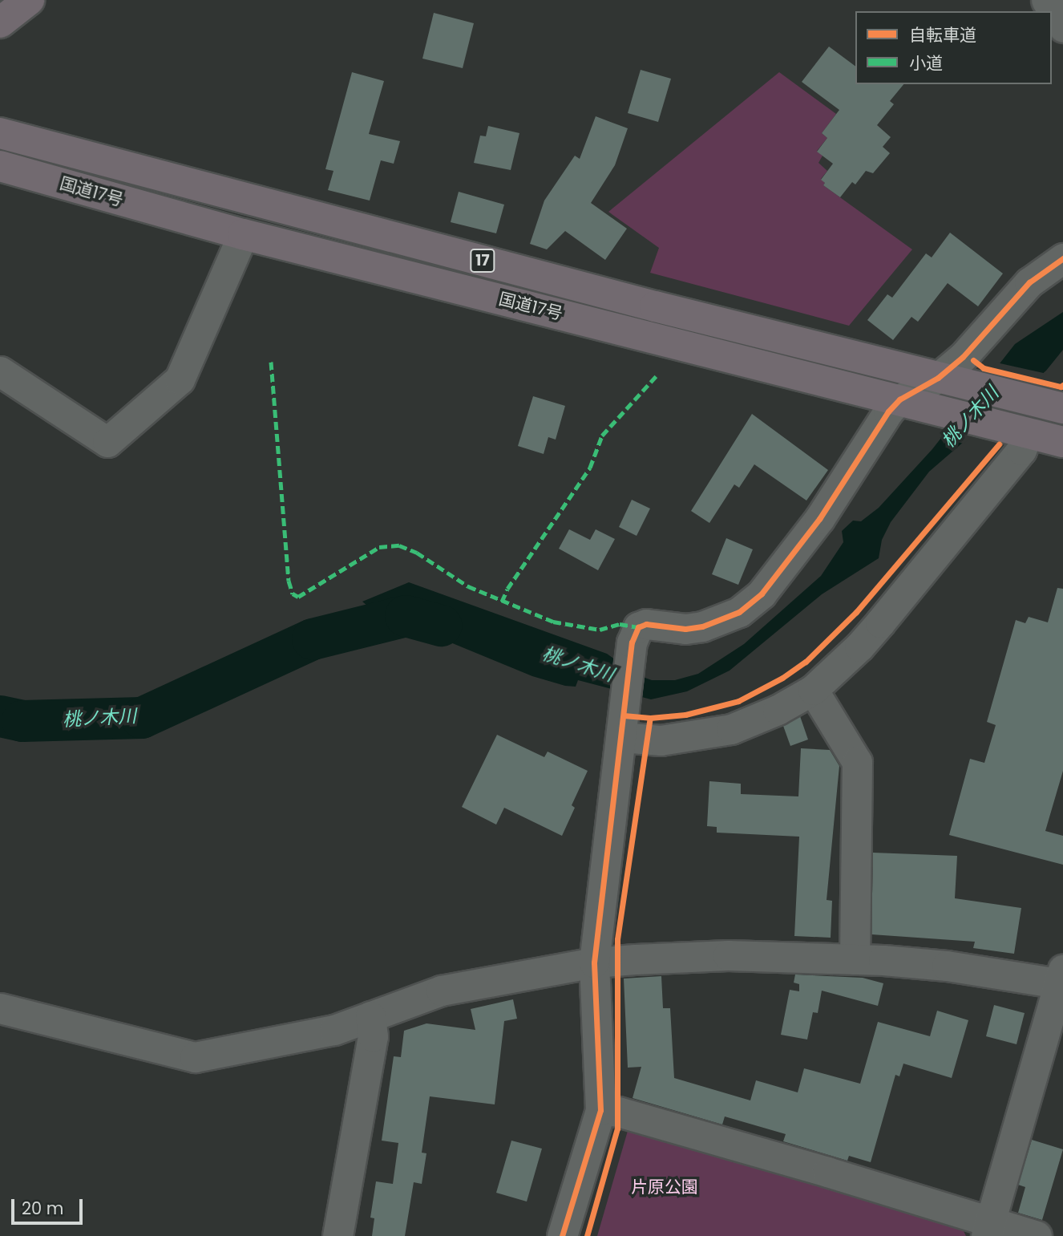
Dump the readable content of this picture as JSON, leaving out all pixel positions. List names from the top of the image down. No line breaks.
{"streets":{"highway":["国道17号","17"]},"water":["桃ノ木川"],"parks":["片原公園"],"legend":["自転車道","小道"],"scale_bar":"20 m"}
